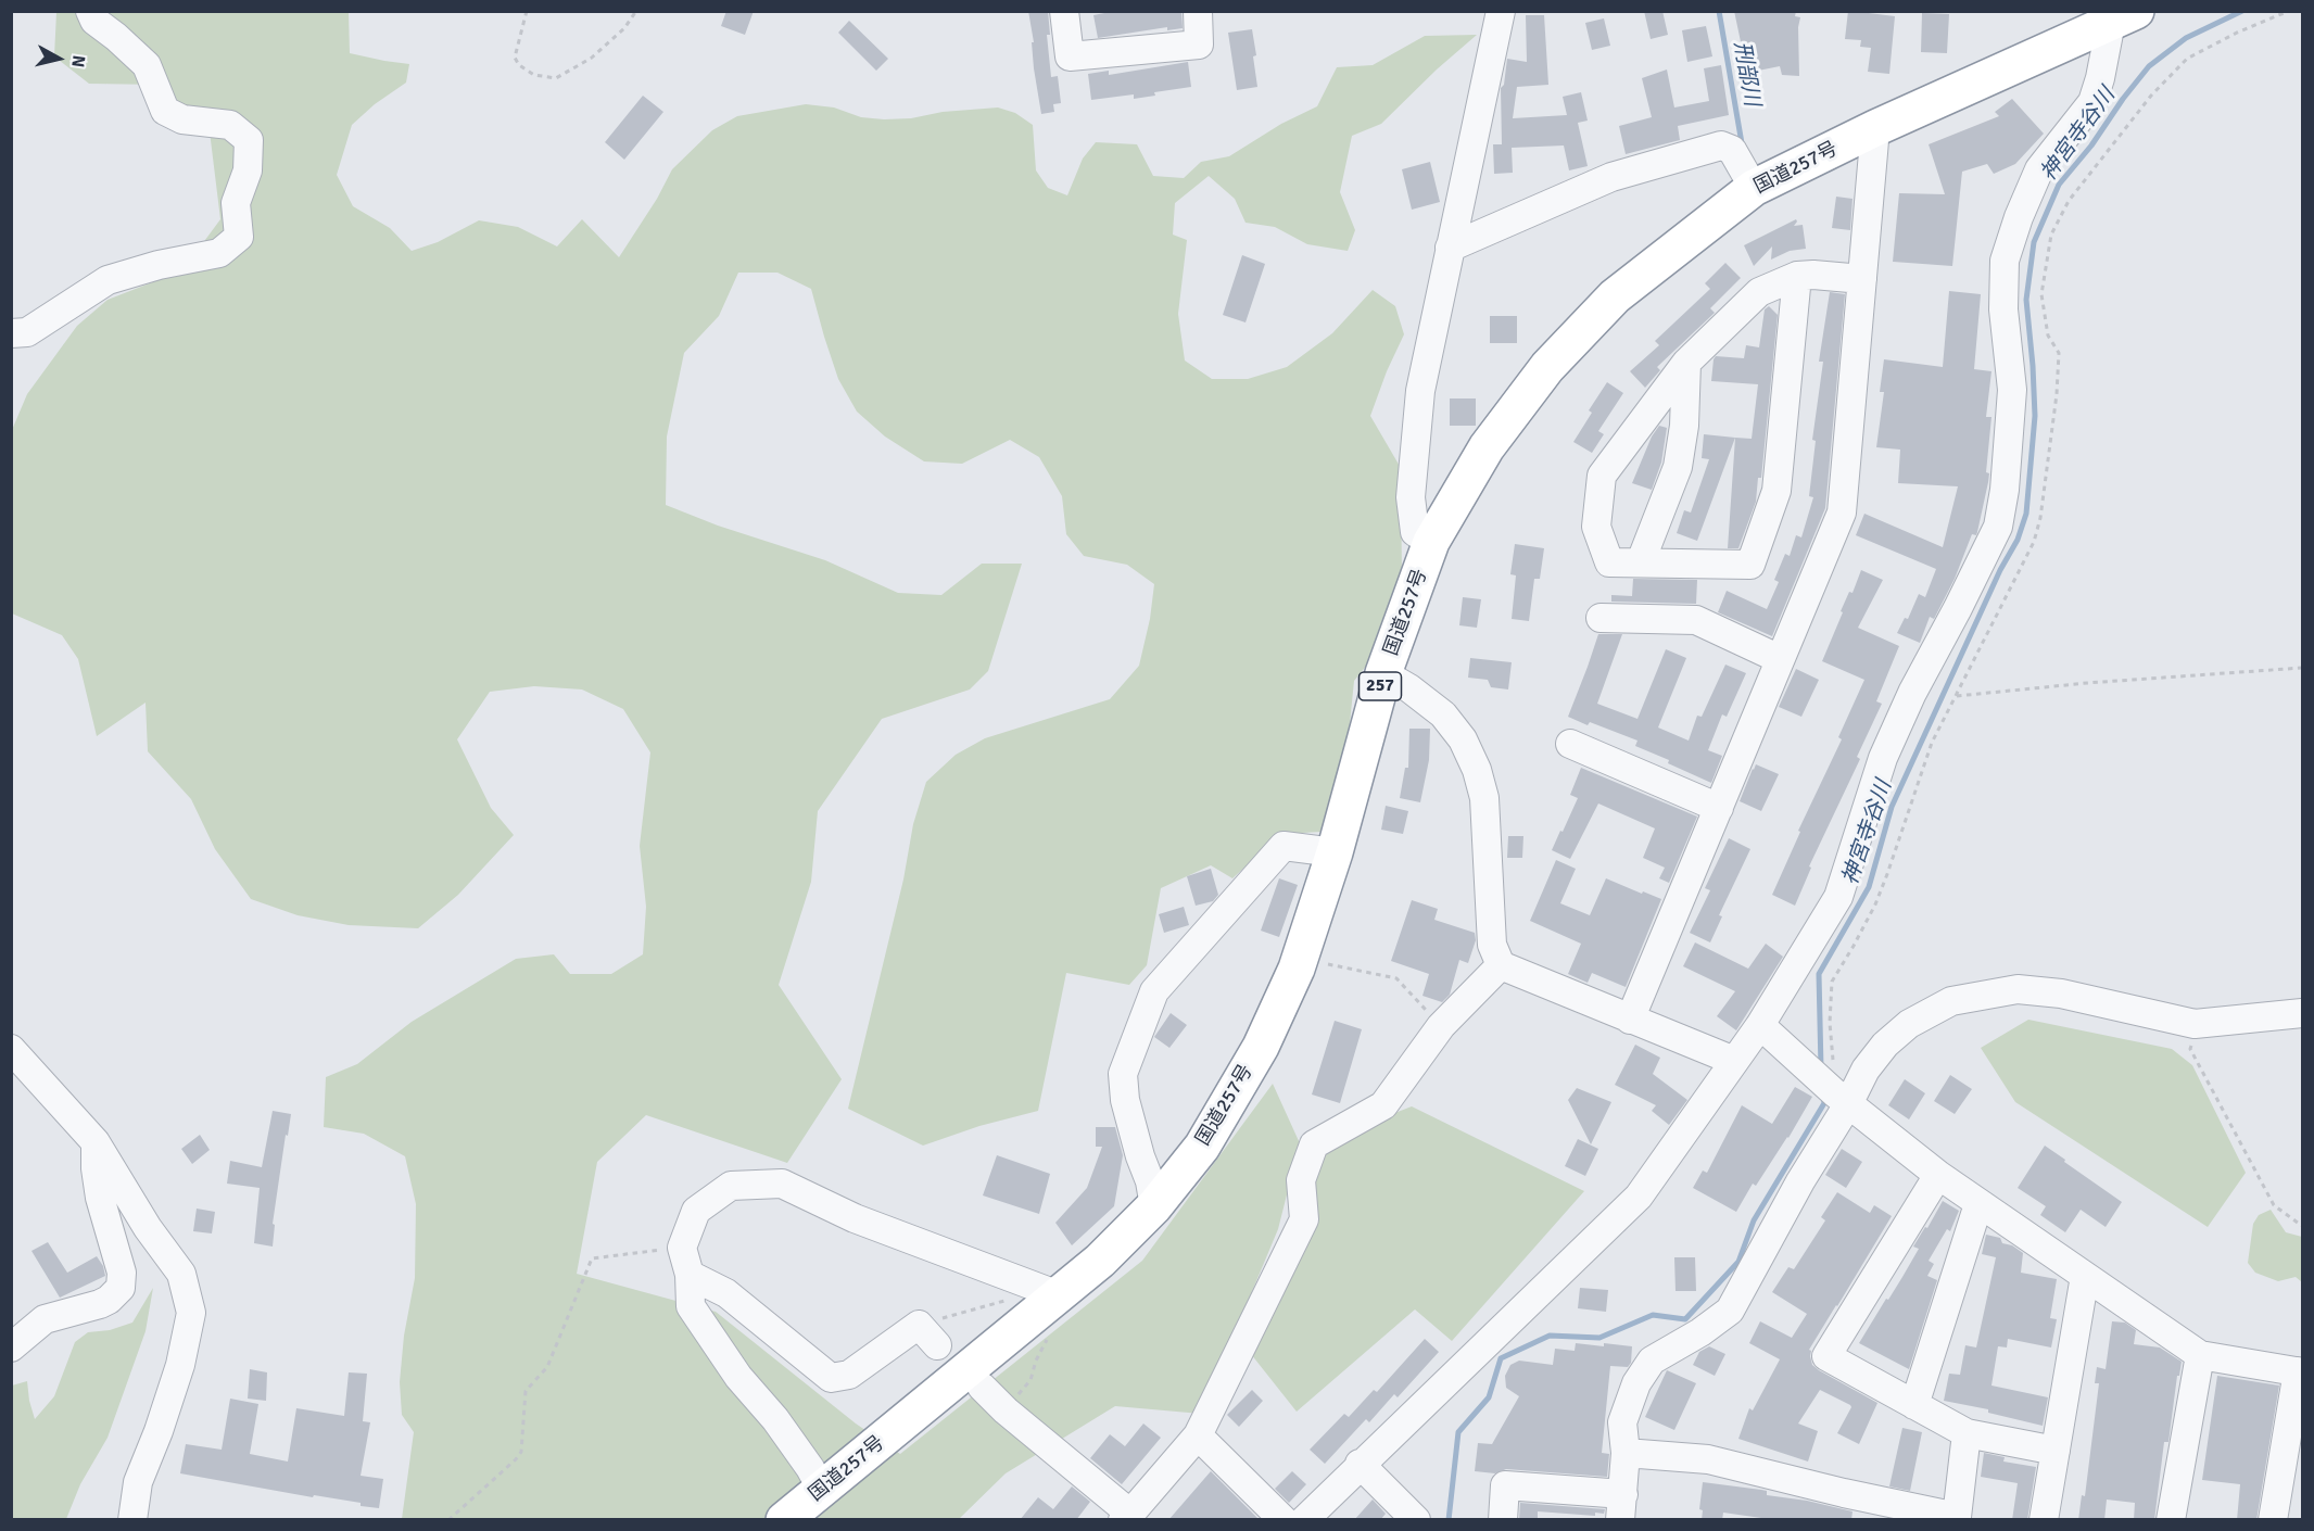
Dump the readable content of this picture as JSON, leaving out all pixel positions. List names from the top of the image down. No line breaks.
{"streets":{"highway":["国道257号","257"]},"water":["刑部川","神宮寺谷川"],"north":"right"}
